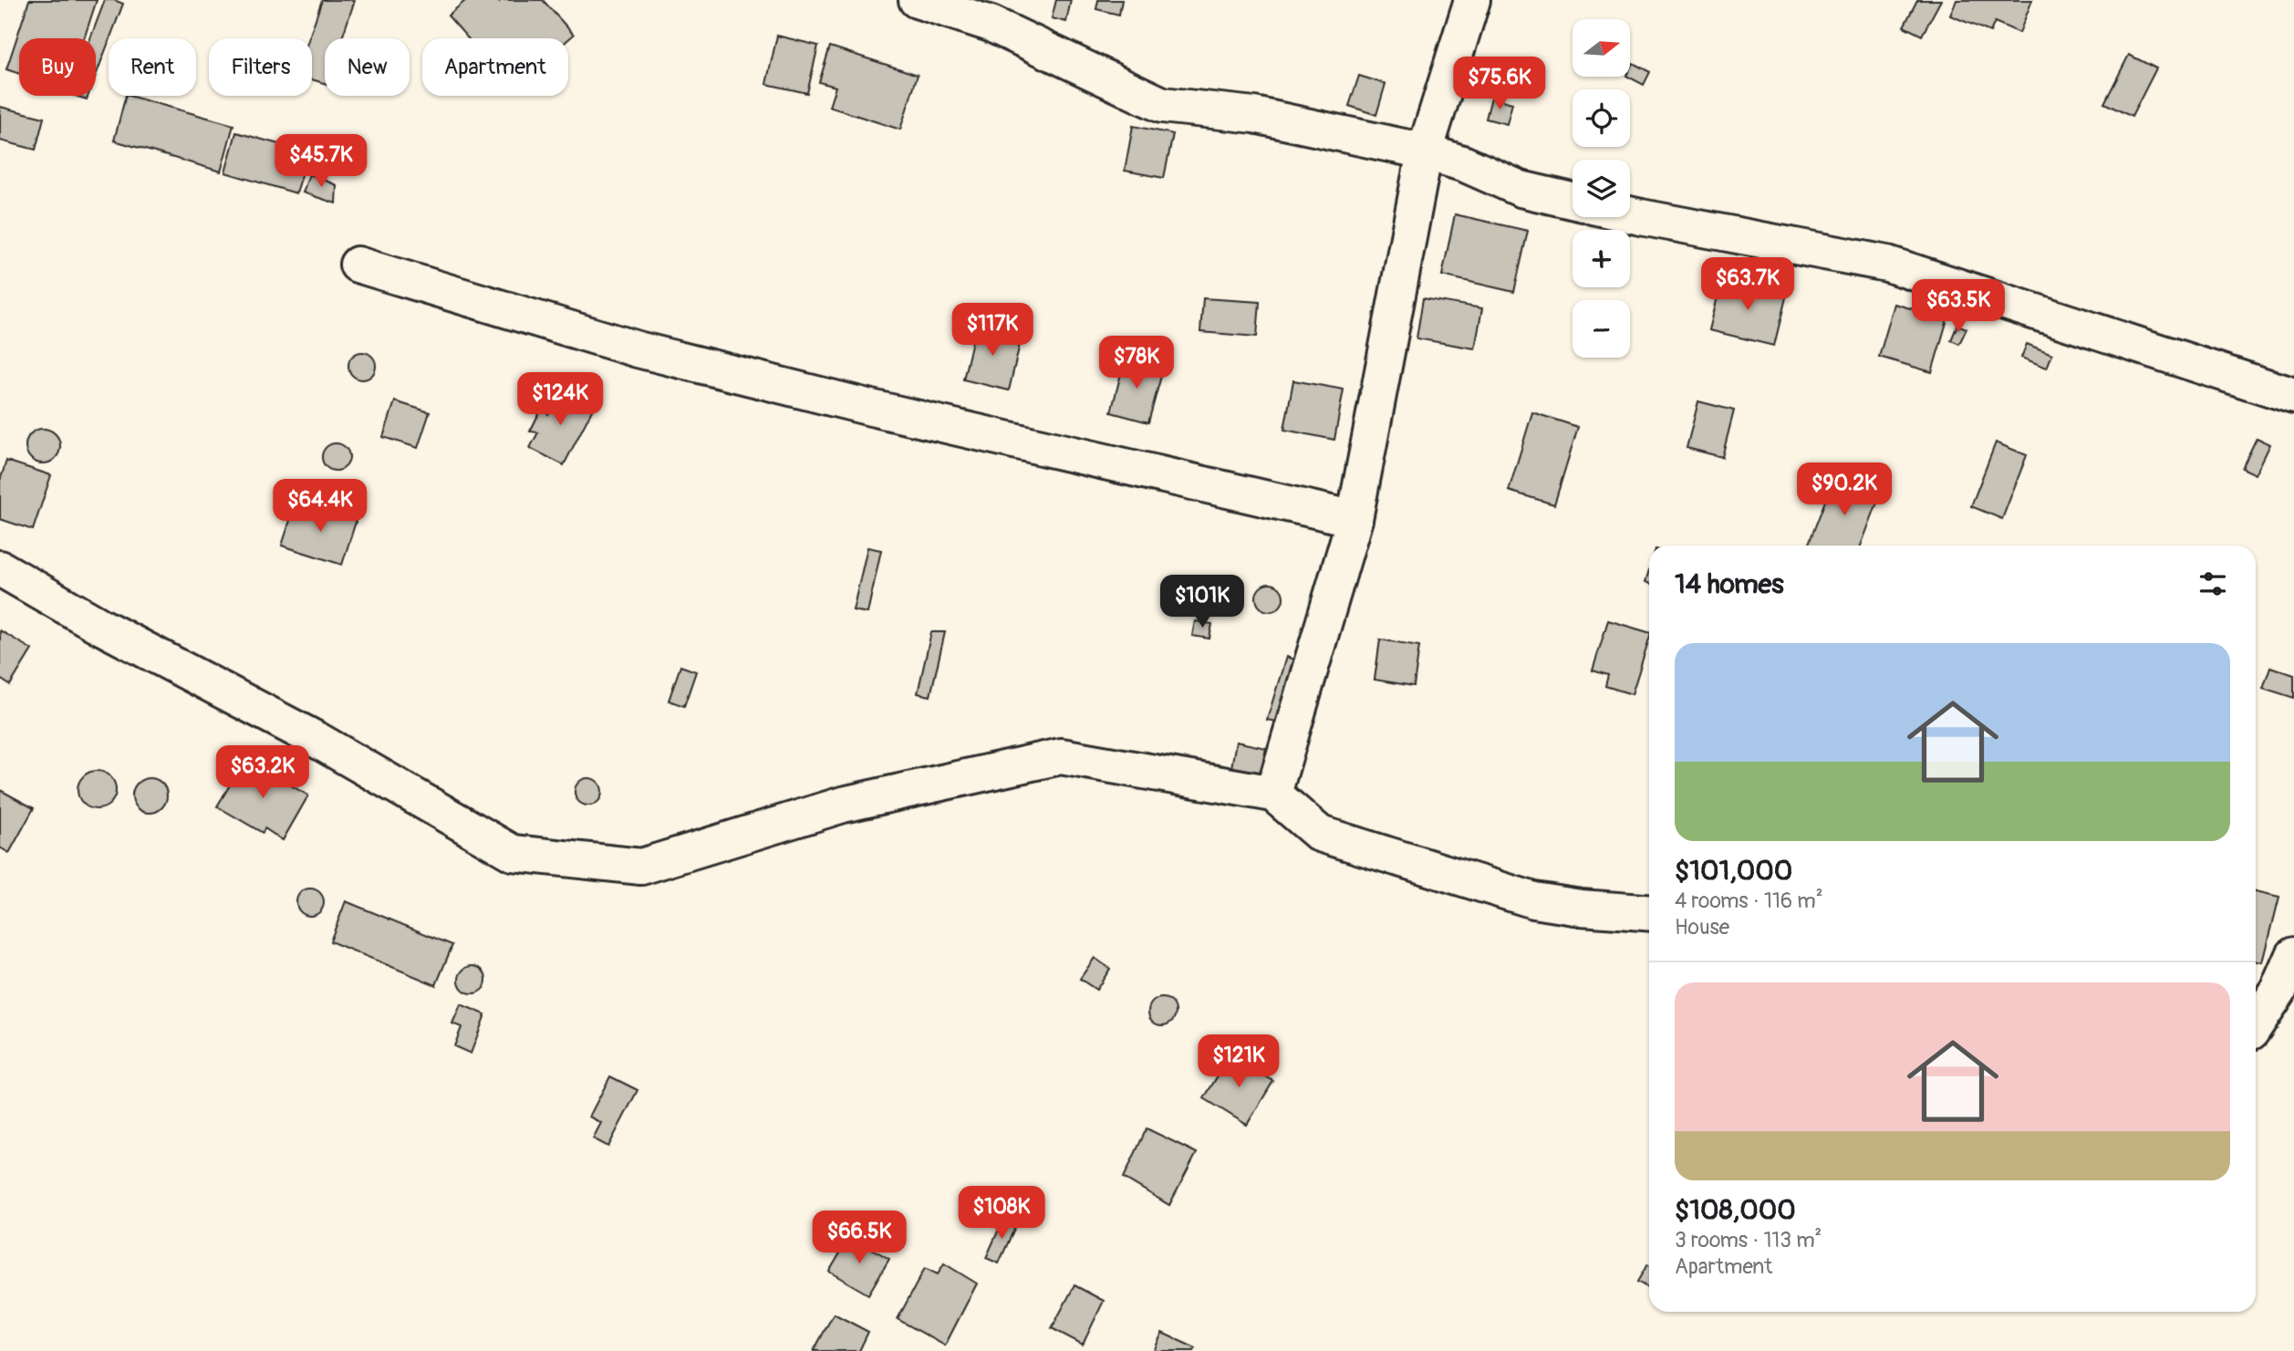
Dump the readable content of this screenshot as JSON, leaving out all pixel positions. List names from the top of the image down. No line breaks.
{"north":"right","page":{"map_buttons":["+","−"],"chip":["Buy","Rent","Filters","New","Apartment"],"price":["$75.6K","$45.7K","$63.7K","$63.5K","$117K","$78K","$124K","$90.2K","$64.4K","$101K","$63.2K","$121K","$108K","$66.5K"],"heading":"14 homes","list":[{"name":"$101,000","note":"4 rooms · 116 m² · House"},{"name":"$108,000","note":"3 rooms · 113 m² · Apartment"}]}}
